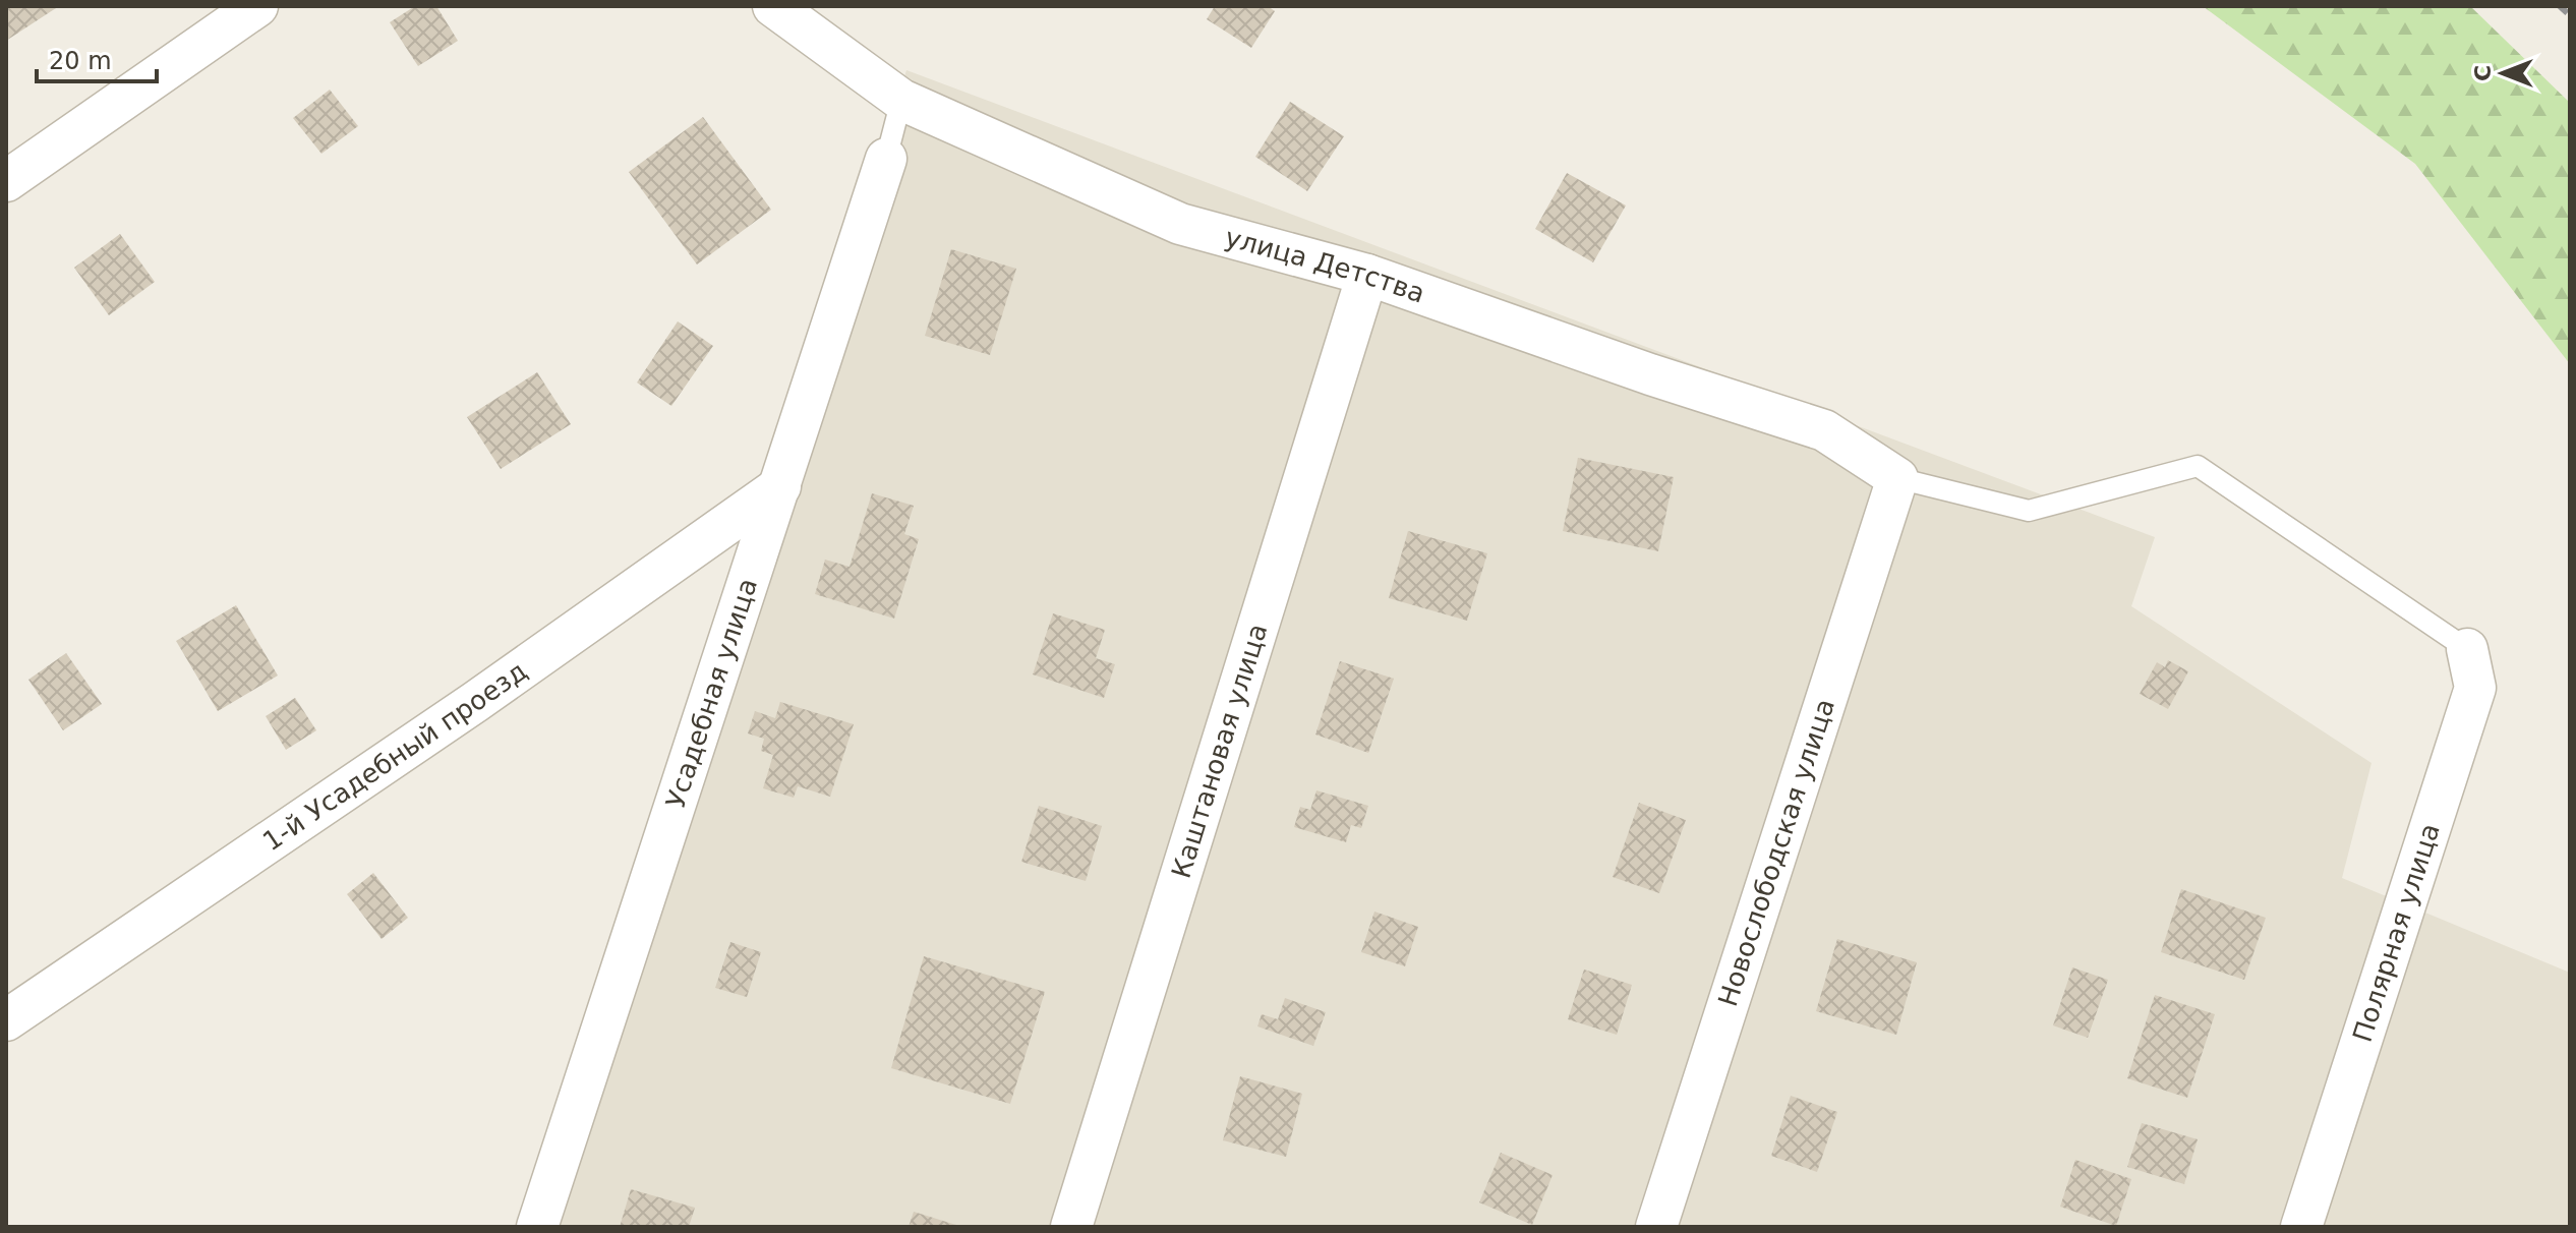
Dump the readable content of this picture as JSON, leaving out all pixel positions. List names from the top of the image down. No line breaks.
{"streets":{"street":["улица Детства","Усадебная улица","Каштановая улица","1-й Усадебный проезд","Новослободская улица","Полярная улица"]},"crossings":[["улица Детства","Каштановая улица"],["улица Детства","Новослободская улица"],["Усадебная улица","1-й Усадебный проезд"]],"scale_bar":"20 m","north":"left"}
